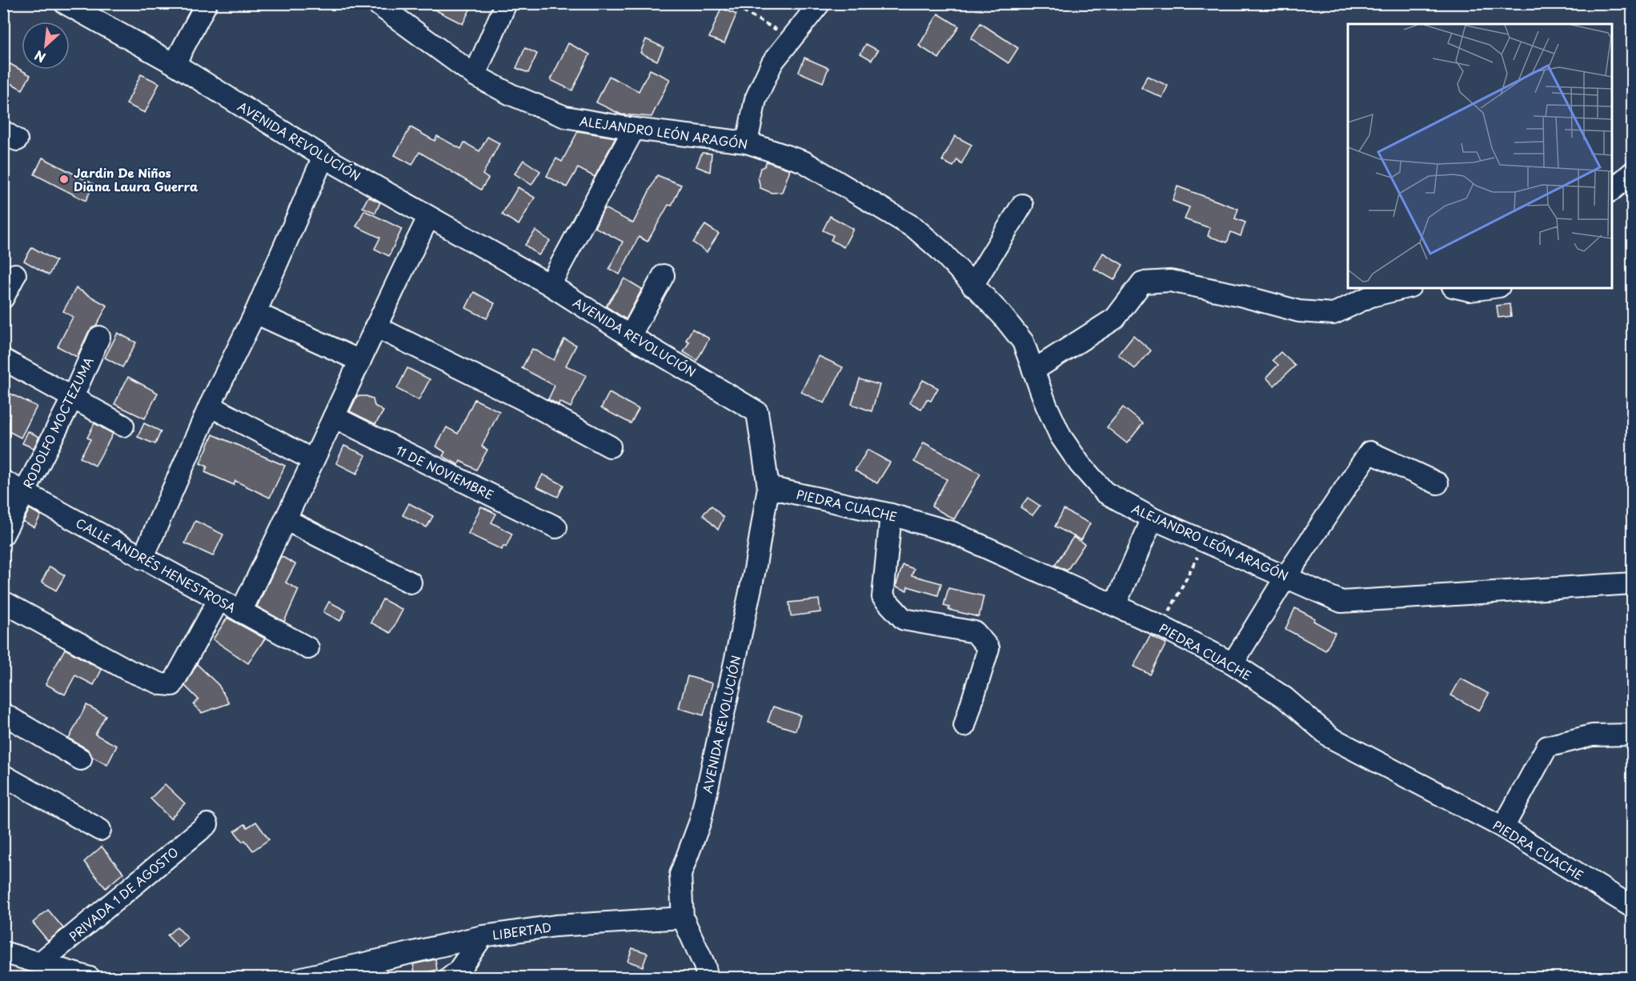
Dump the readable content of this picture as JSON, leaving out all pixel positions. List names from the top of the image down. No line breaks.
{"streets":{"street":["ALEJANDRO LEÓN ARAGÓN","AVENIDA REVOLUCIÓN","RODOLFO MOCTEZUMA","11 DE NOVIEMBRE","PIEDRA CUACHE","CALLE ANDRÉS HENESTROSA","PRIVADA 1 DE AGOSTO","LIBERTAD"]},"crossings":[["AVENIDA REVOLUCIÓN","PIEDRA CUACHE"],["AVENIDA REVOLUCIÓN","LIBERTAD"],["RODOLFO MOCTEZUMA","CALLE ANDRÉS HENESTROSA"]],"places":["Jardin De Niños Diana Laura Guerra"],"north":"bottom left"}
